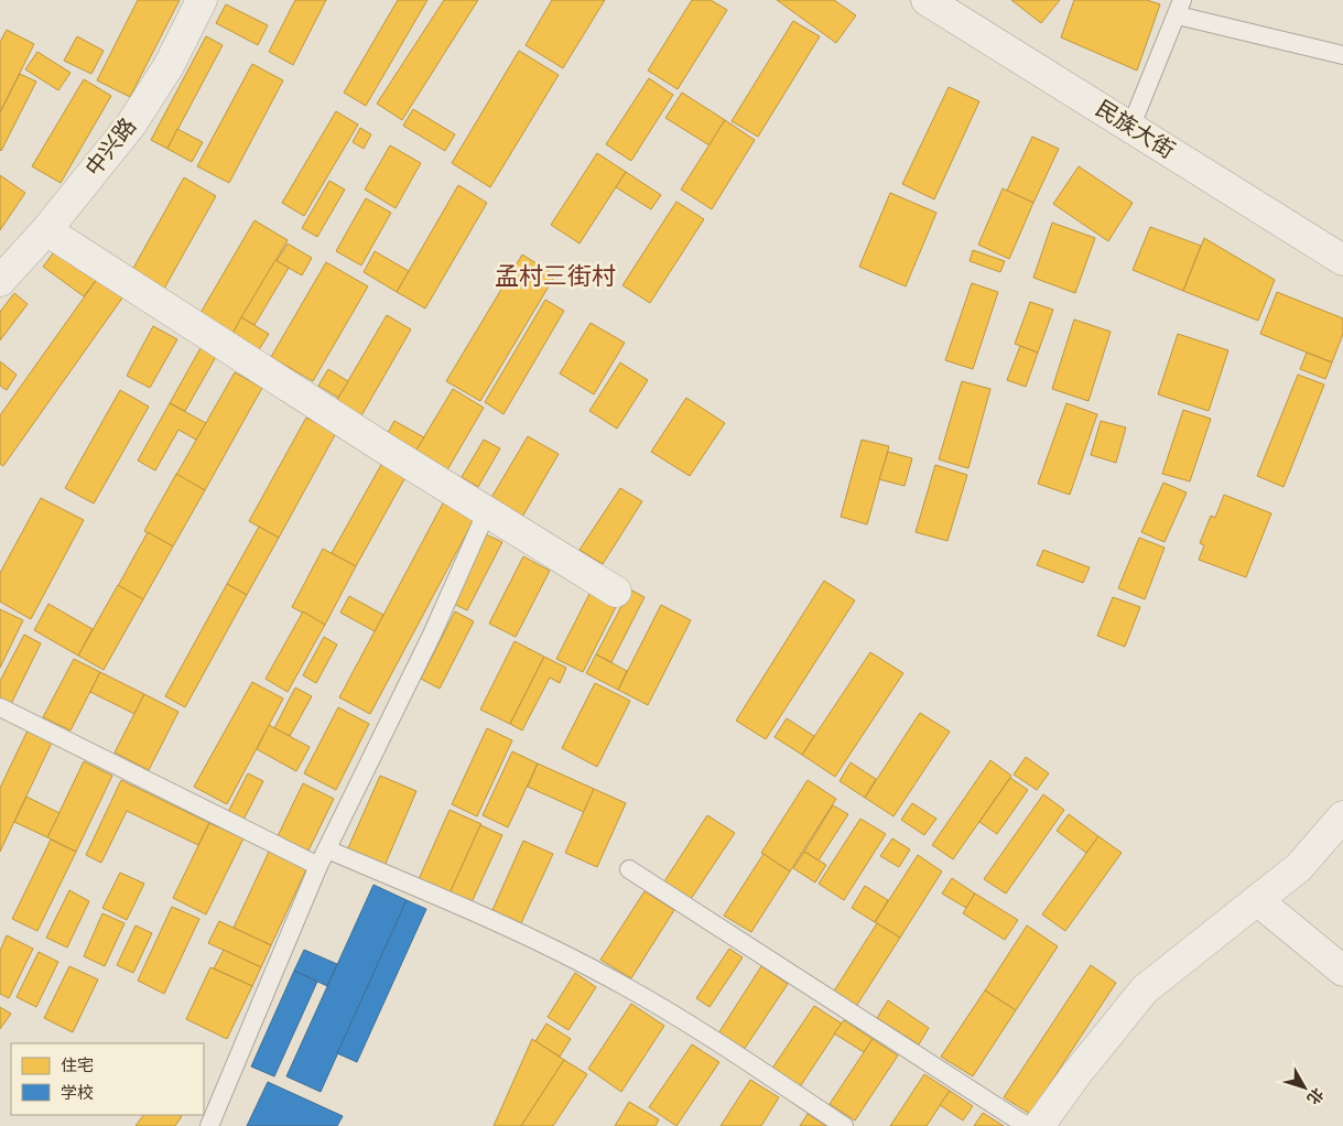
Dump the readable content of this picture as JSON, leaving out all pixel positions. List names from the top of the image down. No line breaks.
{"streets":{"street":["民族大街","中兴路"]},"districts":["孟村三街村"],"legend":["住宅","学校"],"north":"bottom right"}
